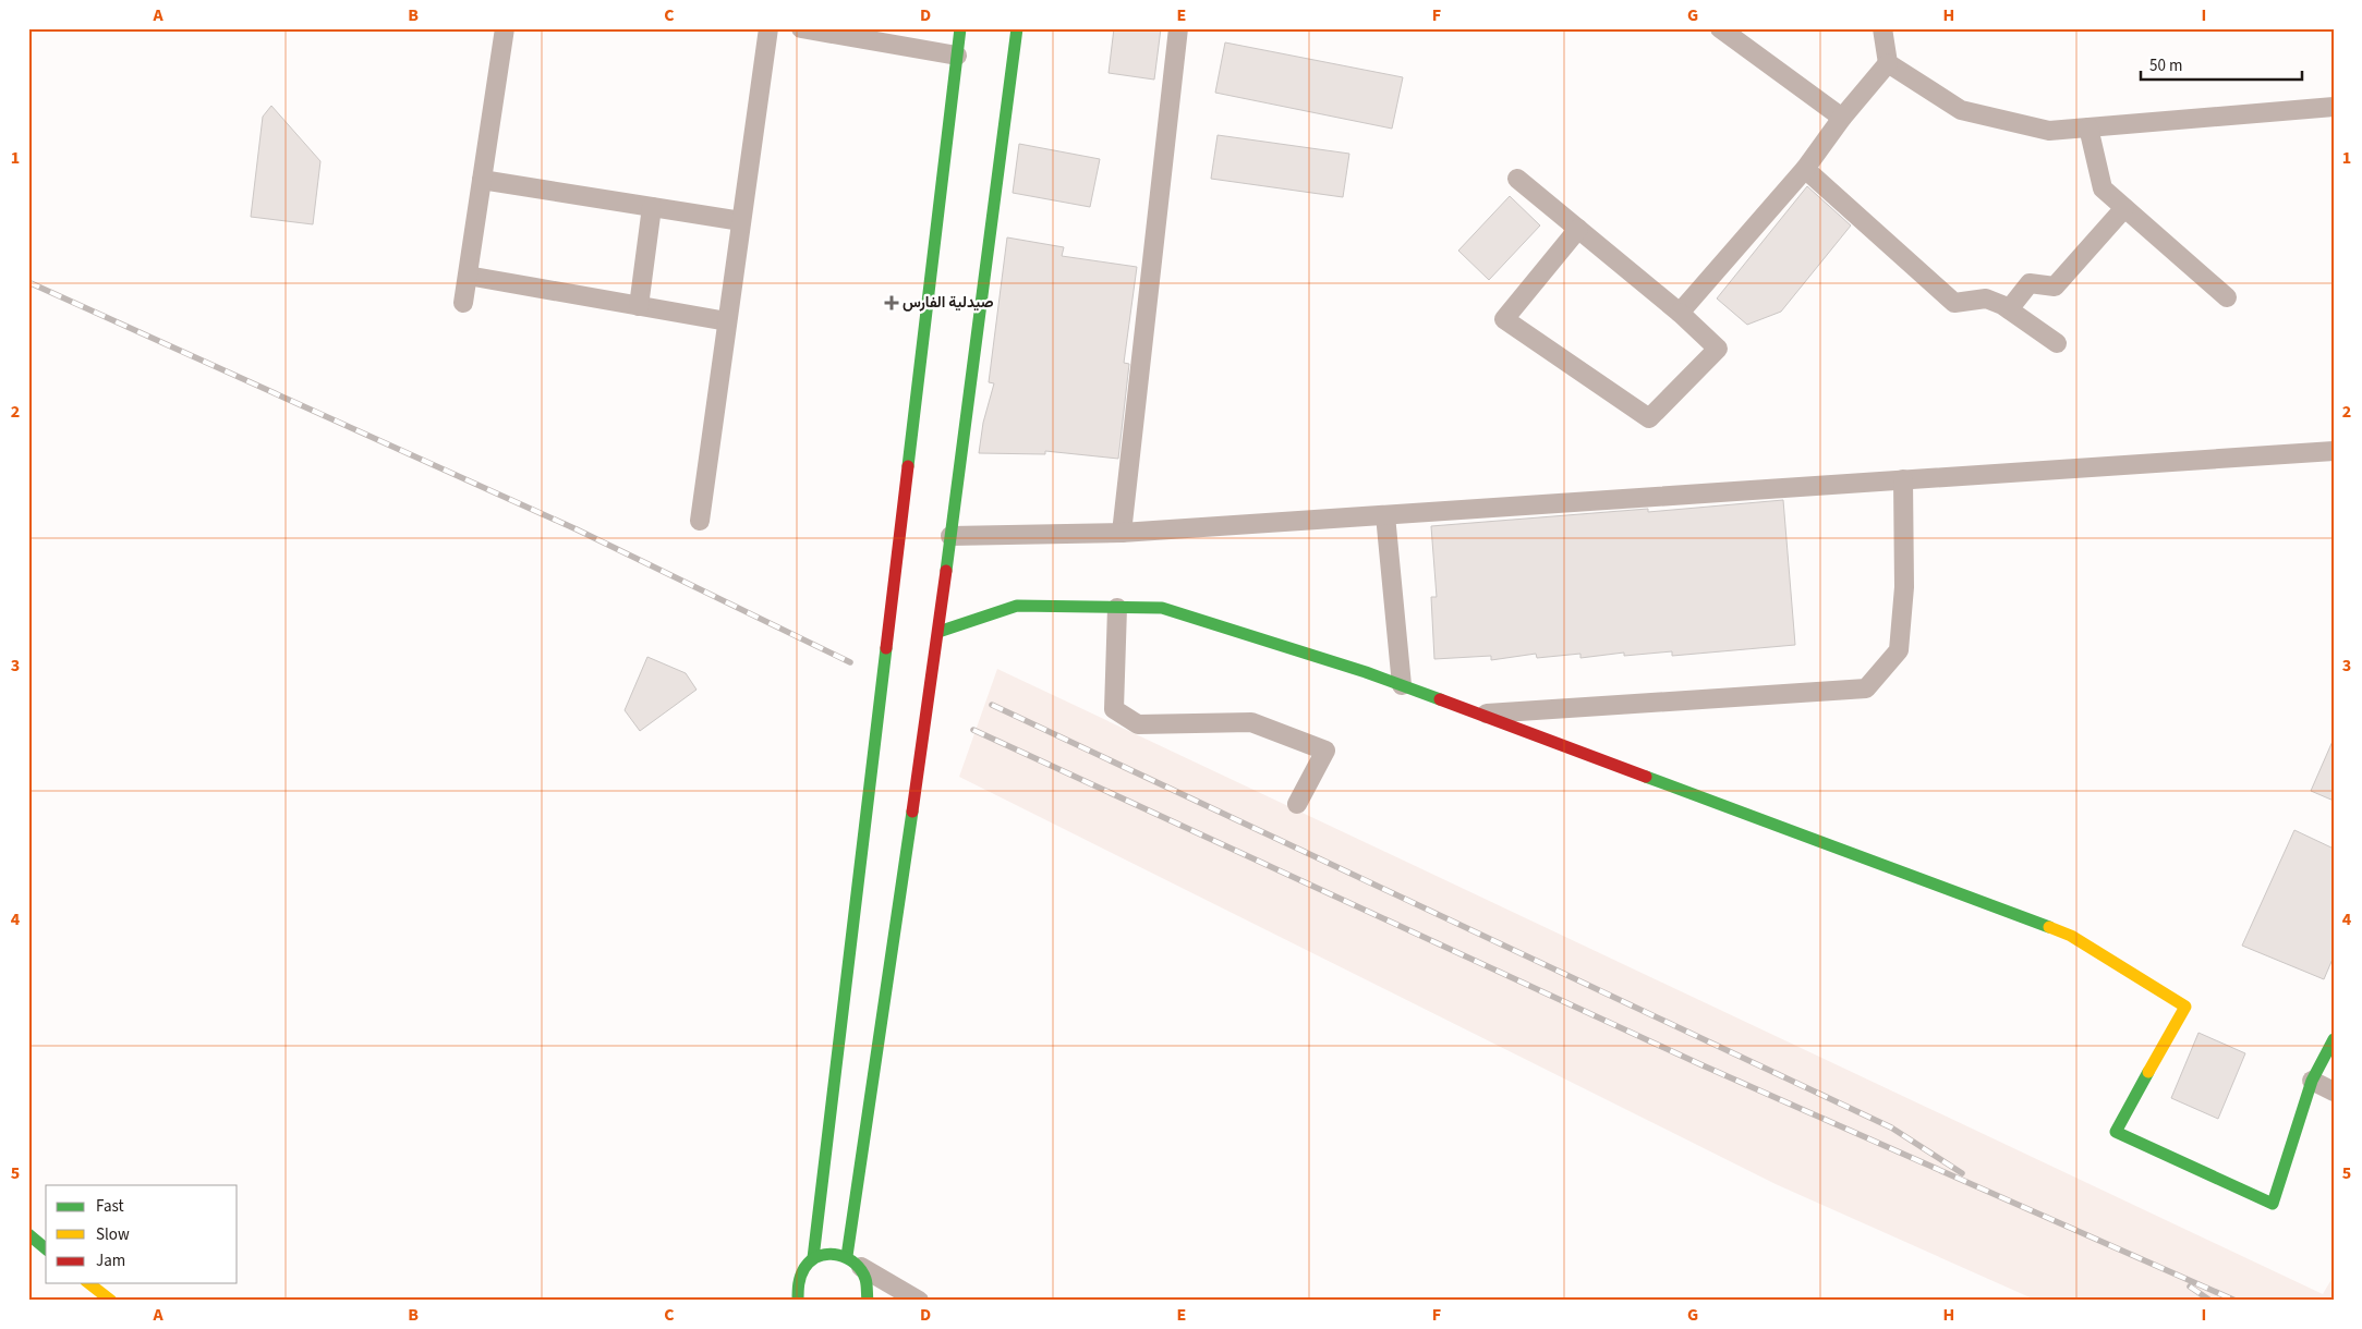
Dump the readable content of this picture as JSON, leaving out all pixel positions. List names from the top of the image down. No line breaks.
{"places":{"health":["صيدلية الفارس"]},"legend":["Fast","Slow","Jam"],"scale_bar":"50 m","grid":{"columns":["A","B","C","D","E","F","G","H","I"],"rows":["1","2","3","4","5"]}}
